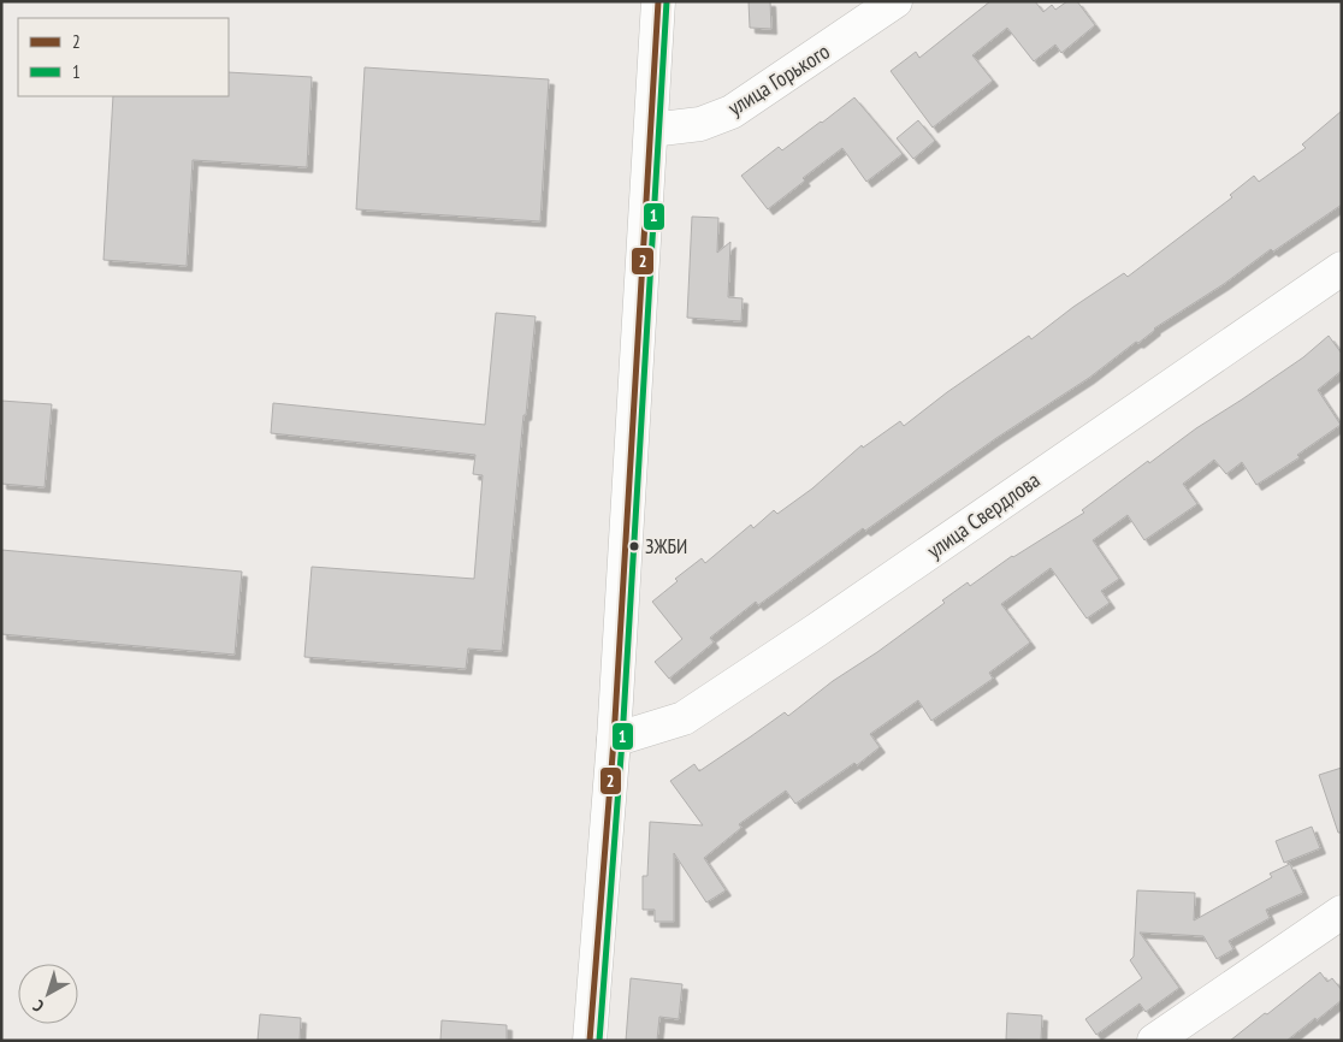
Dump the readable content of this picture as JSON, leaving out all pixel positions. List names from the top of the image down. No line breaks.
{"streets":{"street":["улица Горького","улица Свердлова"]},"places":["ЗЖБИ"],"lines":["transit line 2","transit line 1"],"legend":["2","1"],"north":"bottom left"}
